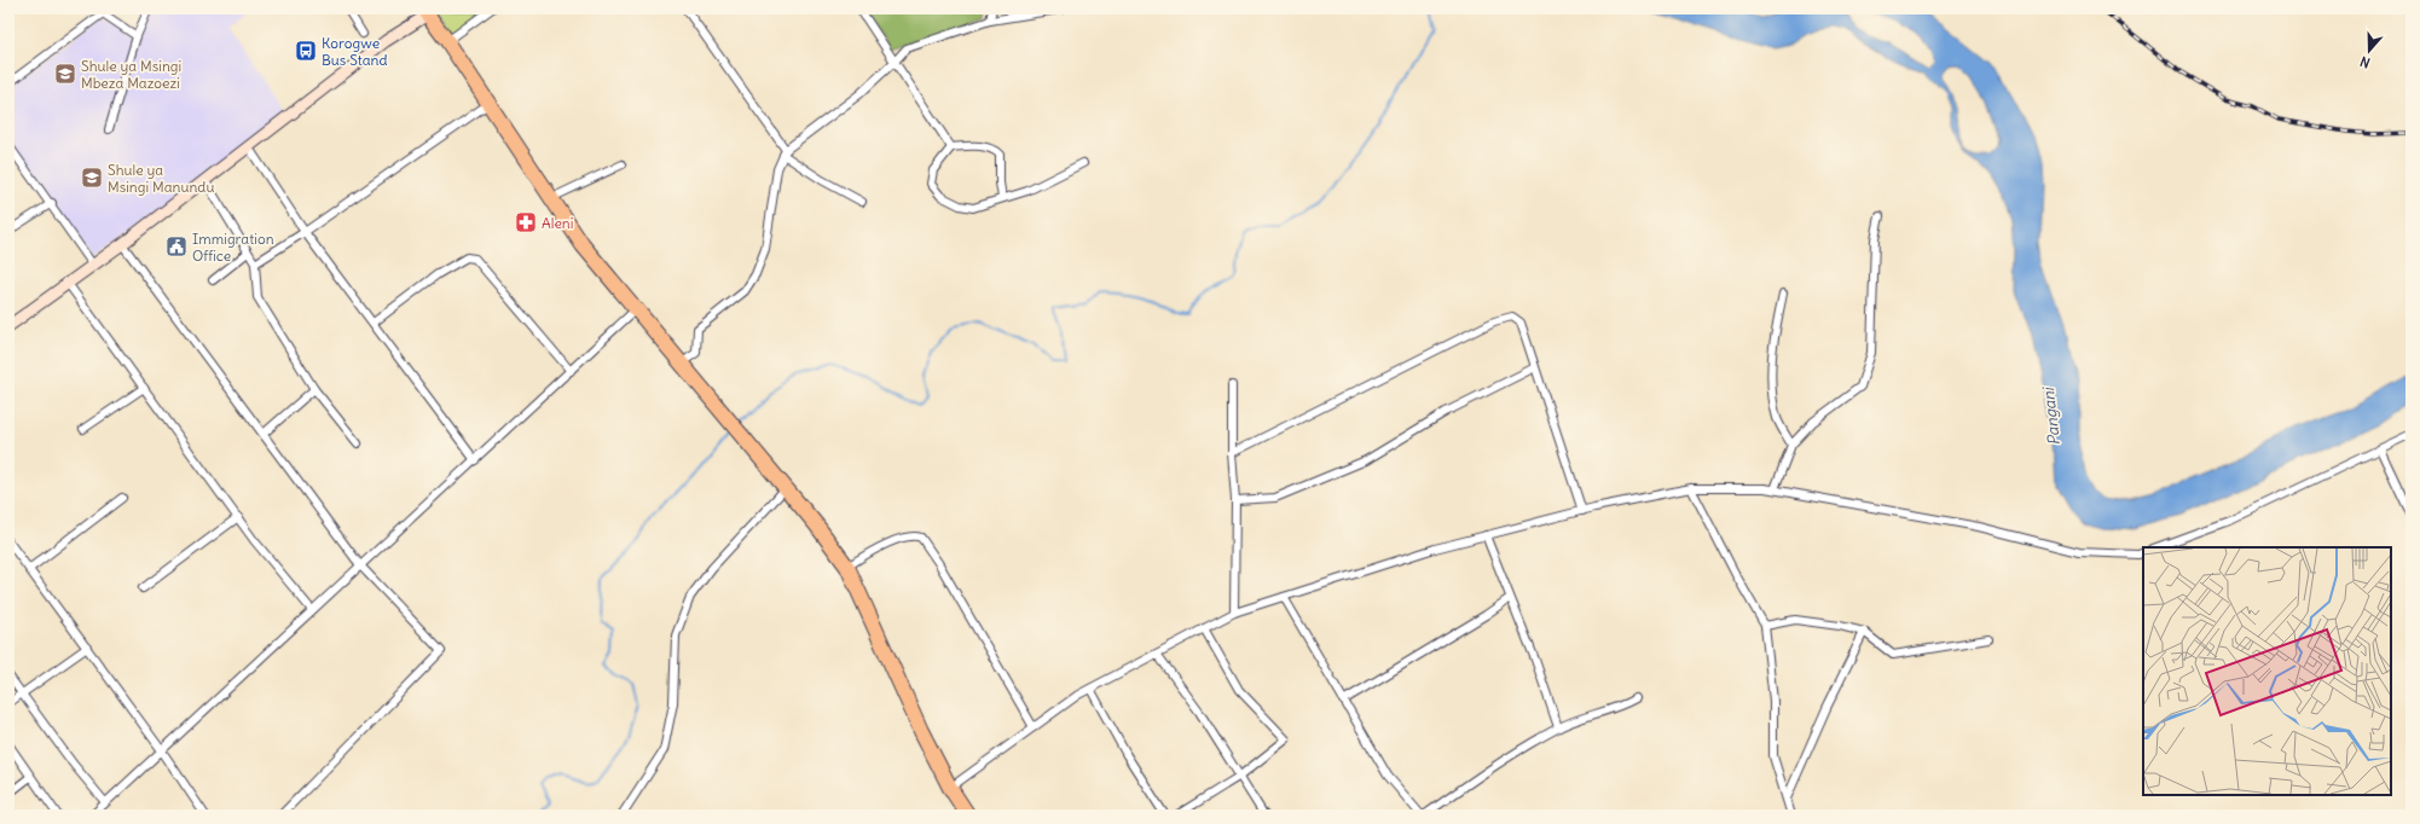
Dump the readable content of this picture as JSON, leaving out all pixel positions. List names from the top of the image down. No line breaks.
{"water":["Pangani"],"places":{"bus stop":["Korogwe Bus Stand"],"school or university":["Shule ya Msingi Mbeza Mazoezi","Shule ya Msingi Manundu"],"pharmacy":["Aleni"],"public building":["Immigration Office"]},"north":"bottom"}
